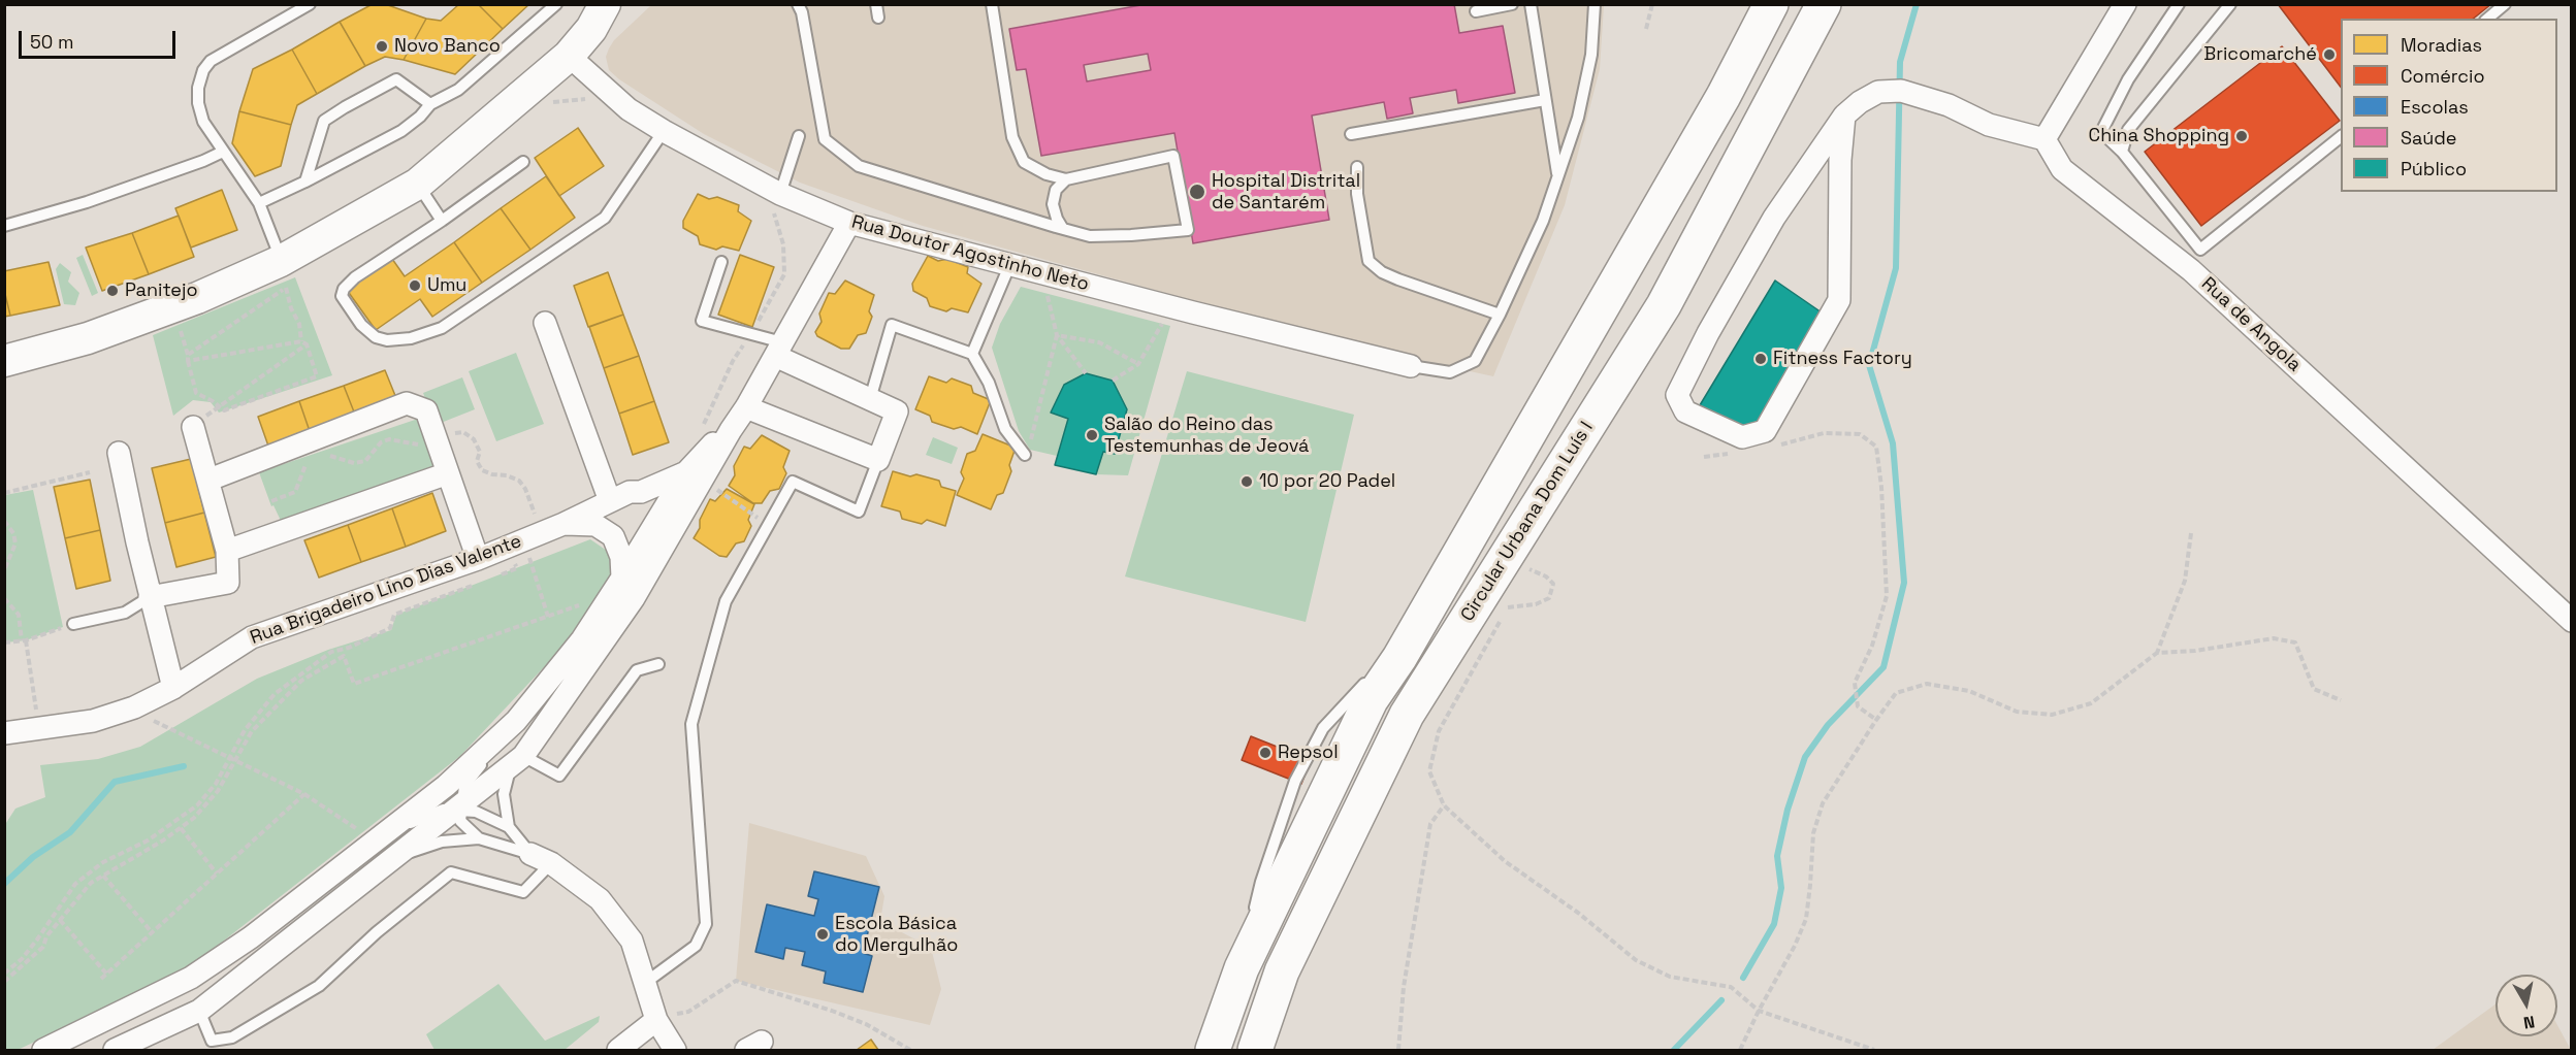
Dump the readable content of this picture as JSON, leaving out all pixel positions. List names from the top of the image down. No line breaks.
{"streets":{"highway":["Circular Urbana Dom Luís I"],"street":["Rua Doutor Agostinho Neto","Rua de Angola","Rua Brigadeiro Lino Dias Valente"]},"crossings":[["Rua Doutor Agostinho Neto","Rua Brigadeiro Lino Dias Valente"]],"places":["Novo Banco","Bricomarché","China Shopping","Hospital Distrital de Santarém","Umu","Panitejo","Fitness Factory","Salão do Reino das Testemunhas de Jeová","10 por 20 Padel","Repsol","Escola Básica do Mergulhão"],"legend":["Moradias","Comércio","Escolas","Saúde","Público"],"scale_bar":"50 m","north":"bottom"}
